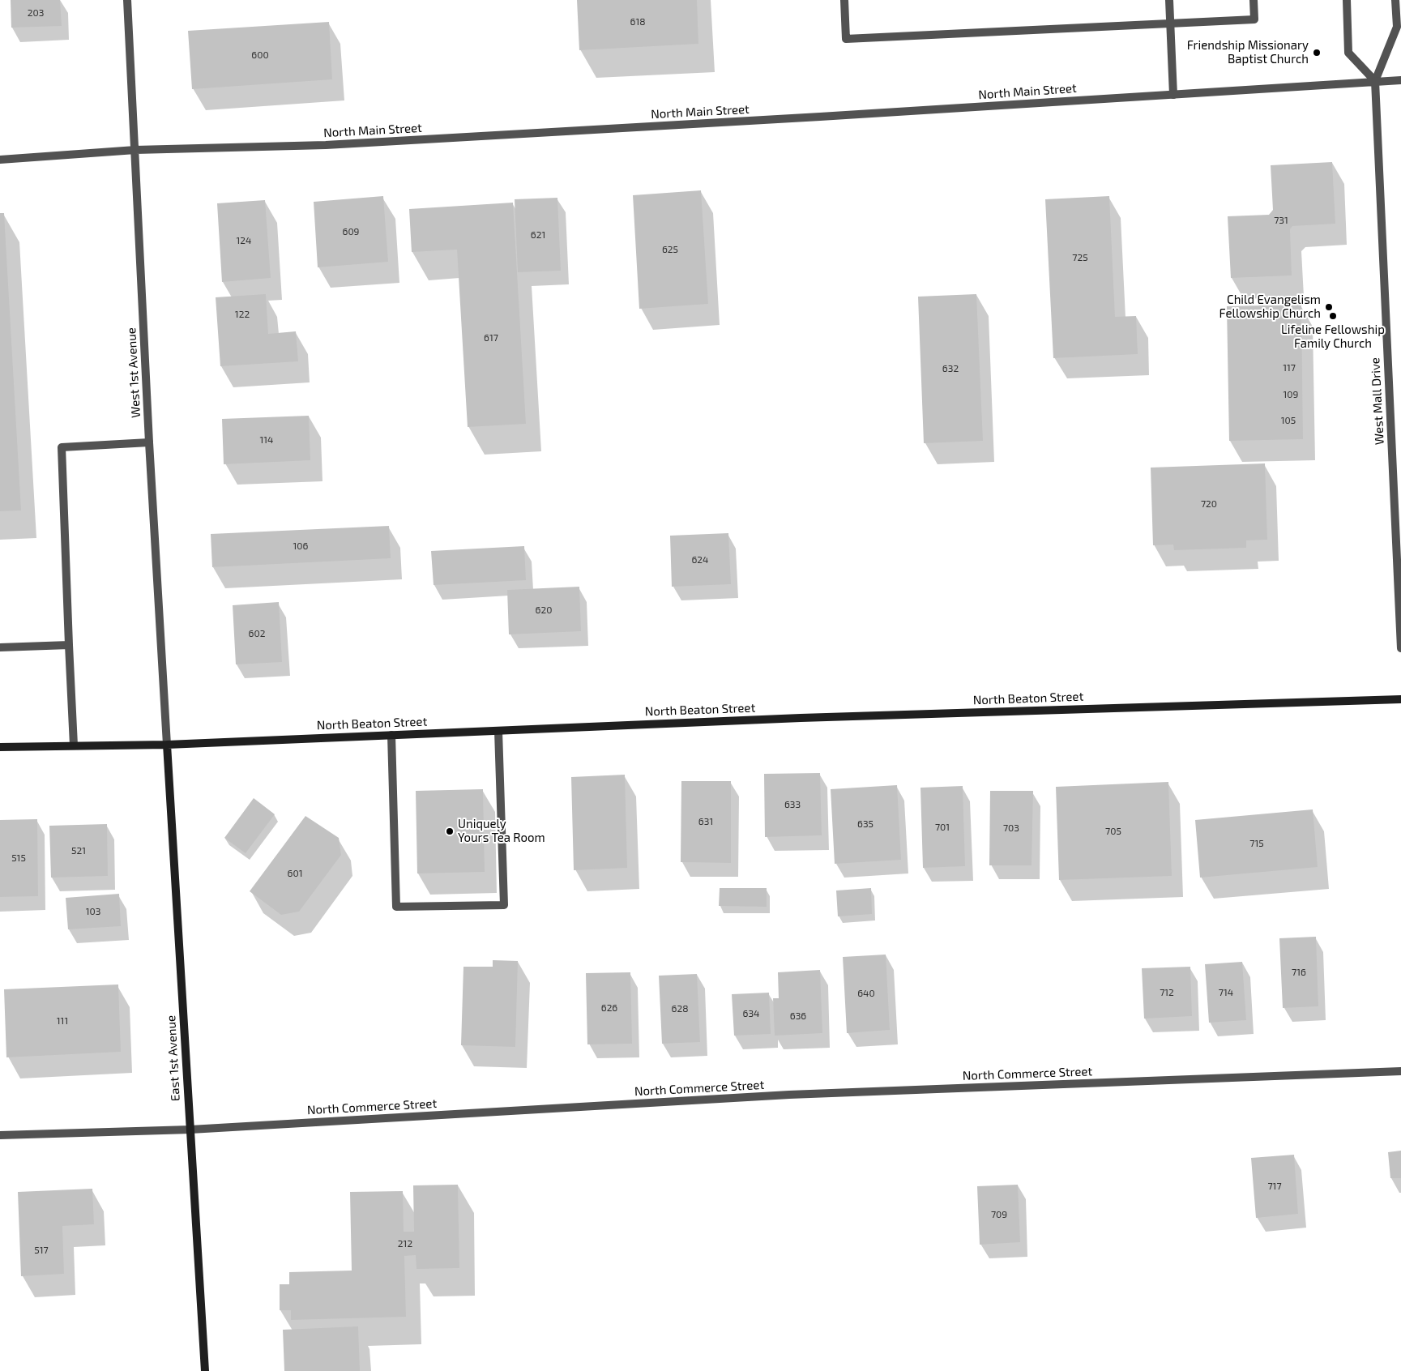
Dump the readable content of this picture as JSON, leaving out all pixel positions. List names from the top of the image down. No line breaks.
{"streets":{"main road":["North Beaton Street","East 1st Avenue"],"street":["North Main Street","West 1st Avenue","West Mall Drive","North Commerce Street"]},"crossings":[["North Main Street","West 1st Avenue"],["North Main Street","West Mall Drive"],["West 1st Avenue","North Beaton Street"],["West 1st Avenue","East 1st Avenue"],["North Beaton Street","East 1st Avenue"],["East 1st Avenue","North Commerce Street"]],"places":["Friendship Missionary Baptist Church","Child Evangelism Fellowship Church","Lifeline Fellowship Family Church","Uniquely Yours Tea Room"],"house_numbers":["203","618","600","731","609","621","124","625","725","122","617","117","632","109","105","114","720","106","624","620","602","633","631","635","701","703","705","715","521","515","601","103","716","712","714","640","626","628","634","636","111","717","709","212","517"]}
